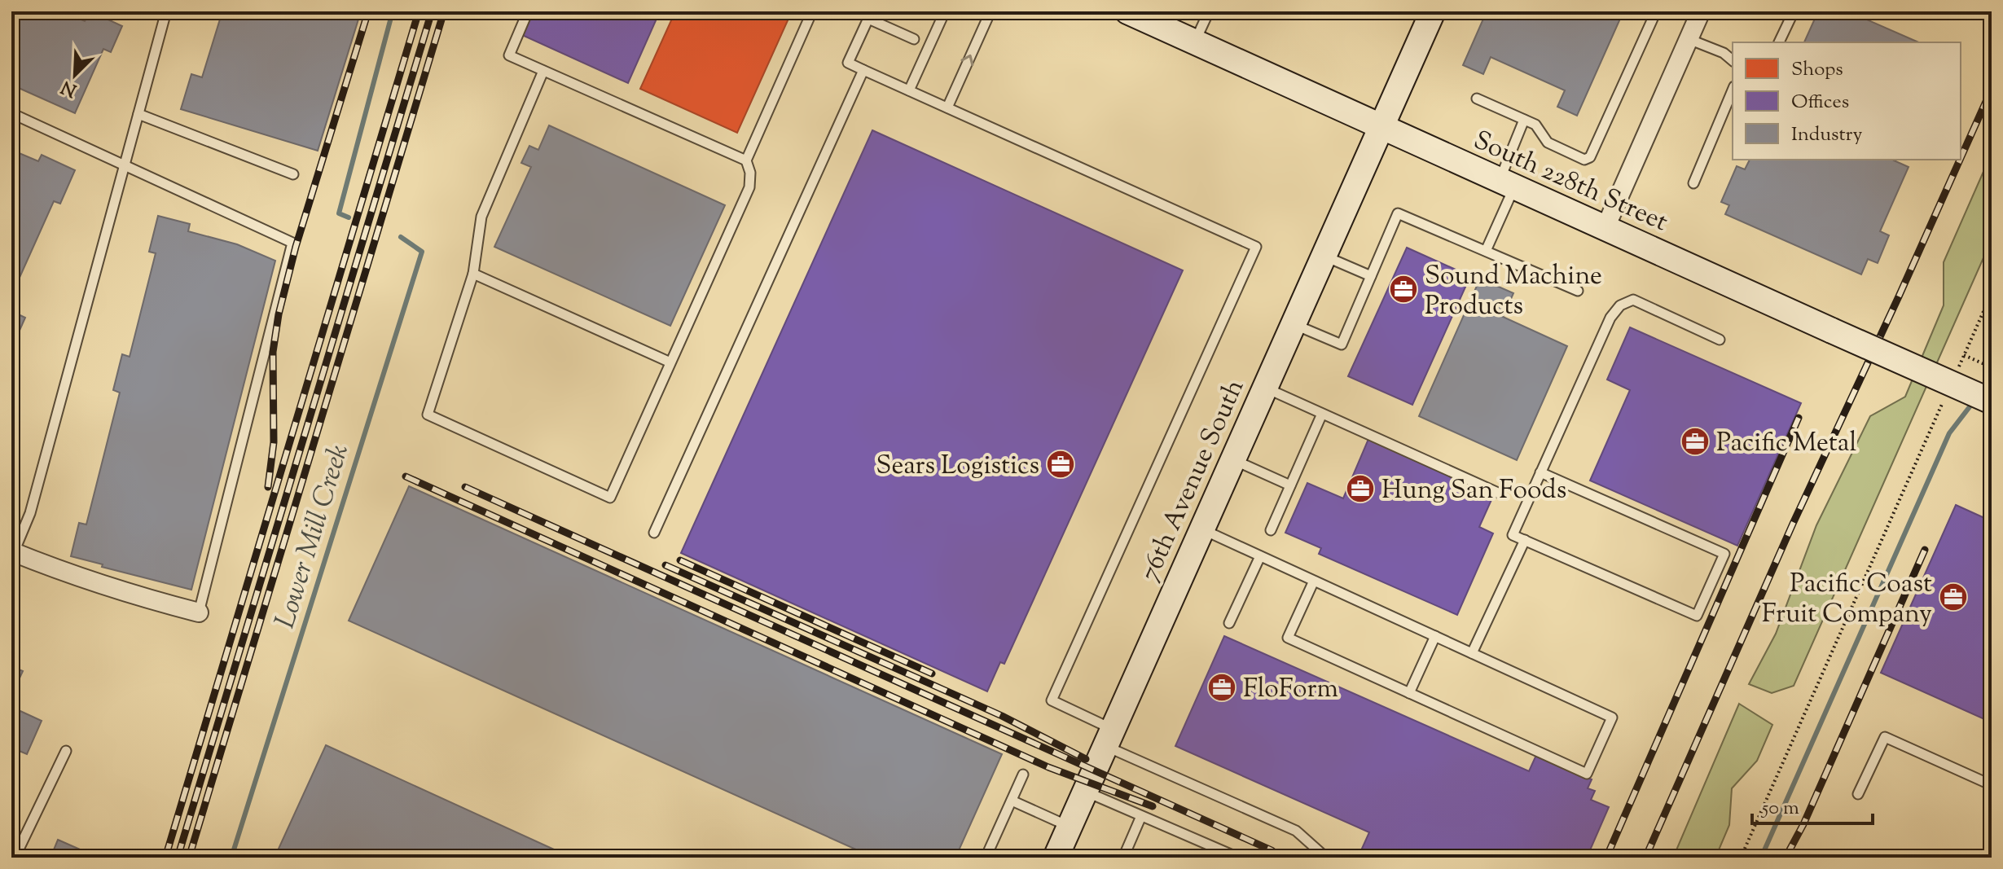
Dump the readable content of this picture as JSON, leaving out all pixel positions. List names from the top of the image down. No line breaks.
{"streets":{"main road":["South 228th Street","76th Avenue South"]},"crossings":[["South 228th Street","76th Avenue South"]],"water":["Lower Mill Creek"],"places":{"office":["Sound Machine Products","Pacific Metal","Sears Logistics","Hung San Foods","Pacific Coast Fruit Company","FloForm"]},"legend":["Shops","Offices","Industry"],"scale_bar":"50 m","north":"bottom left"}
